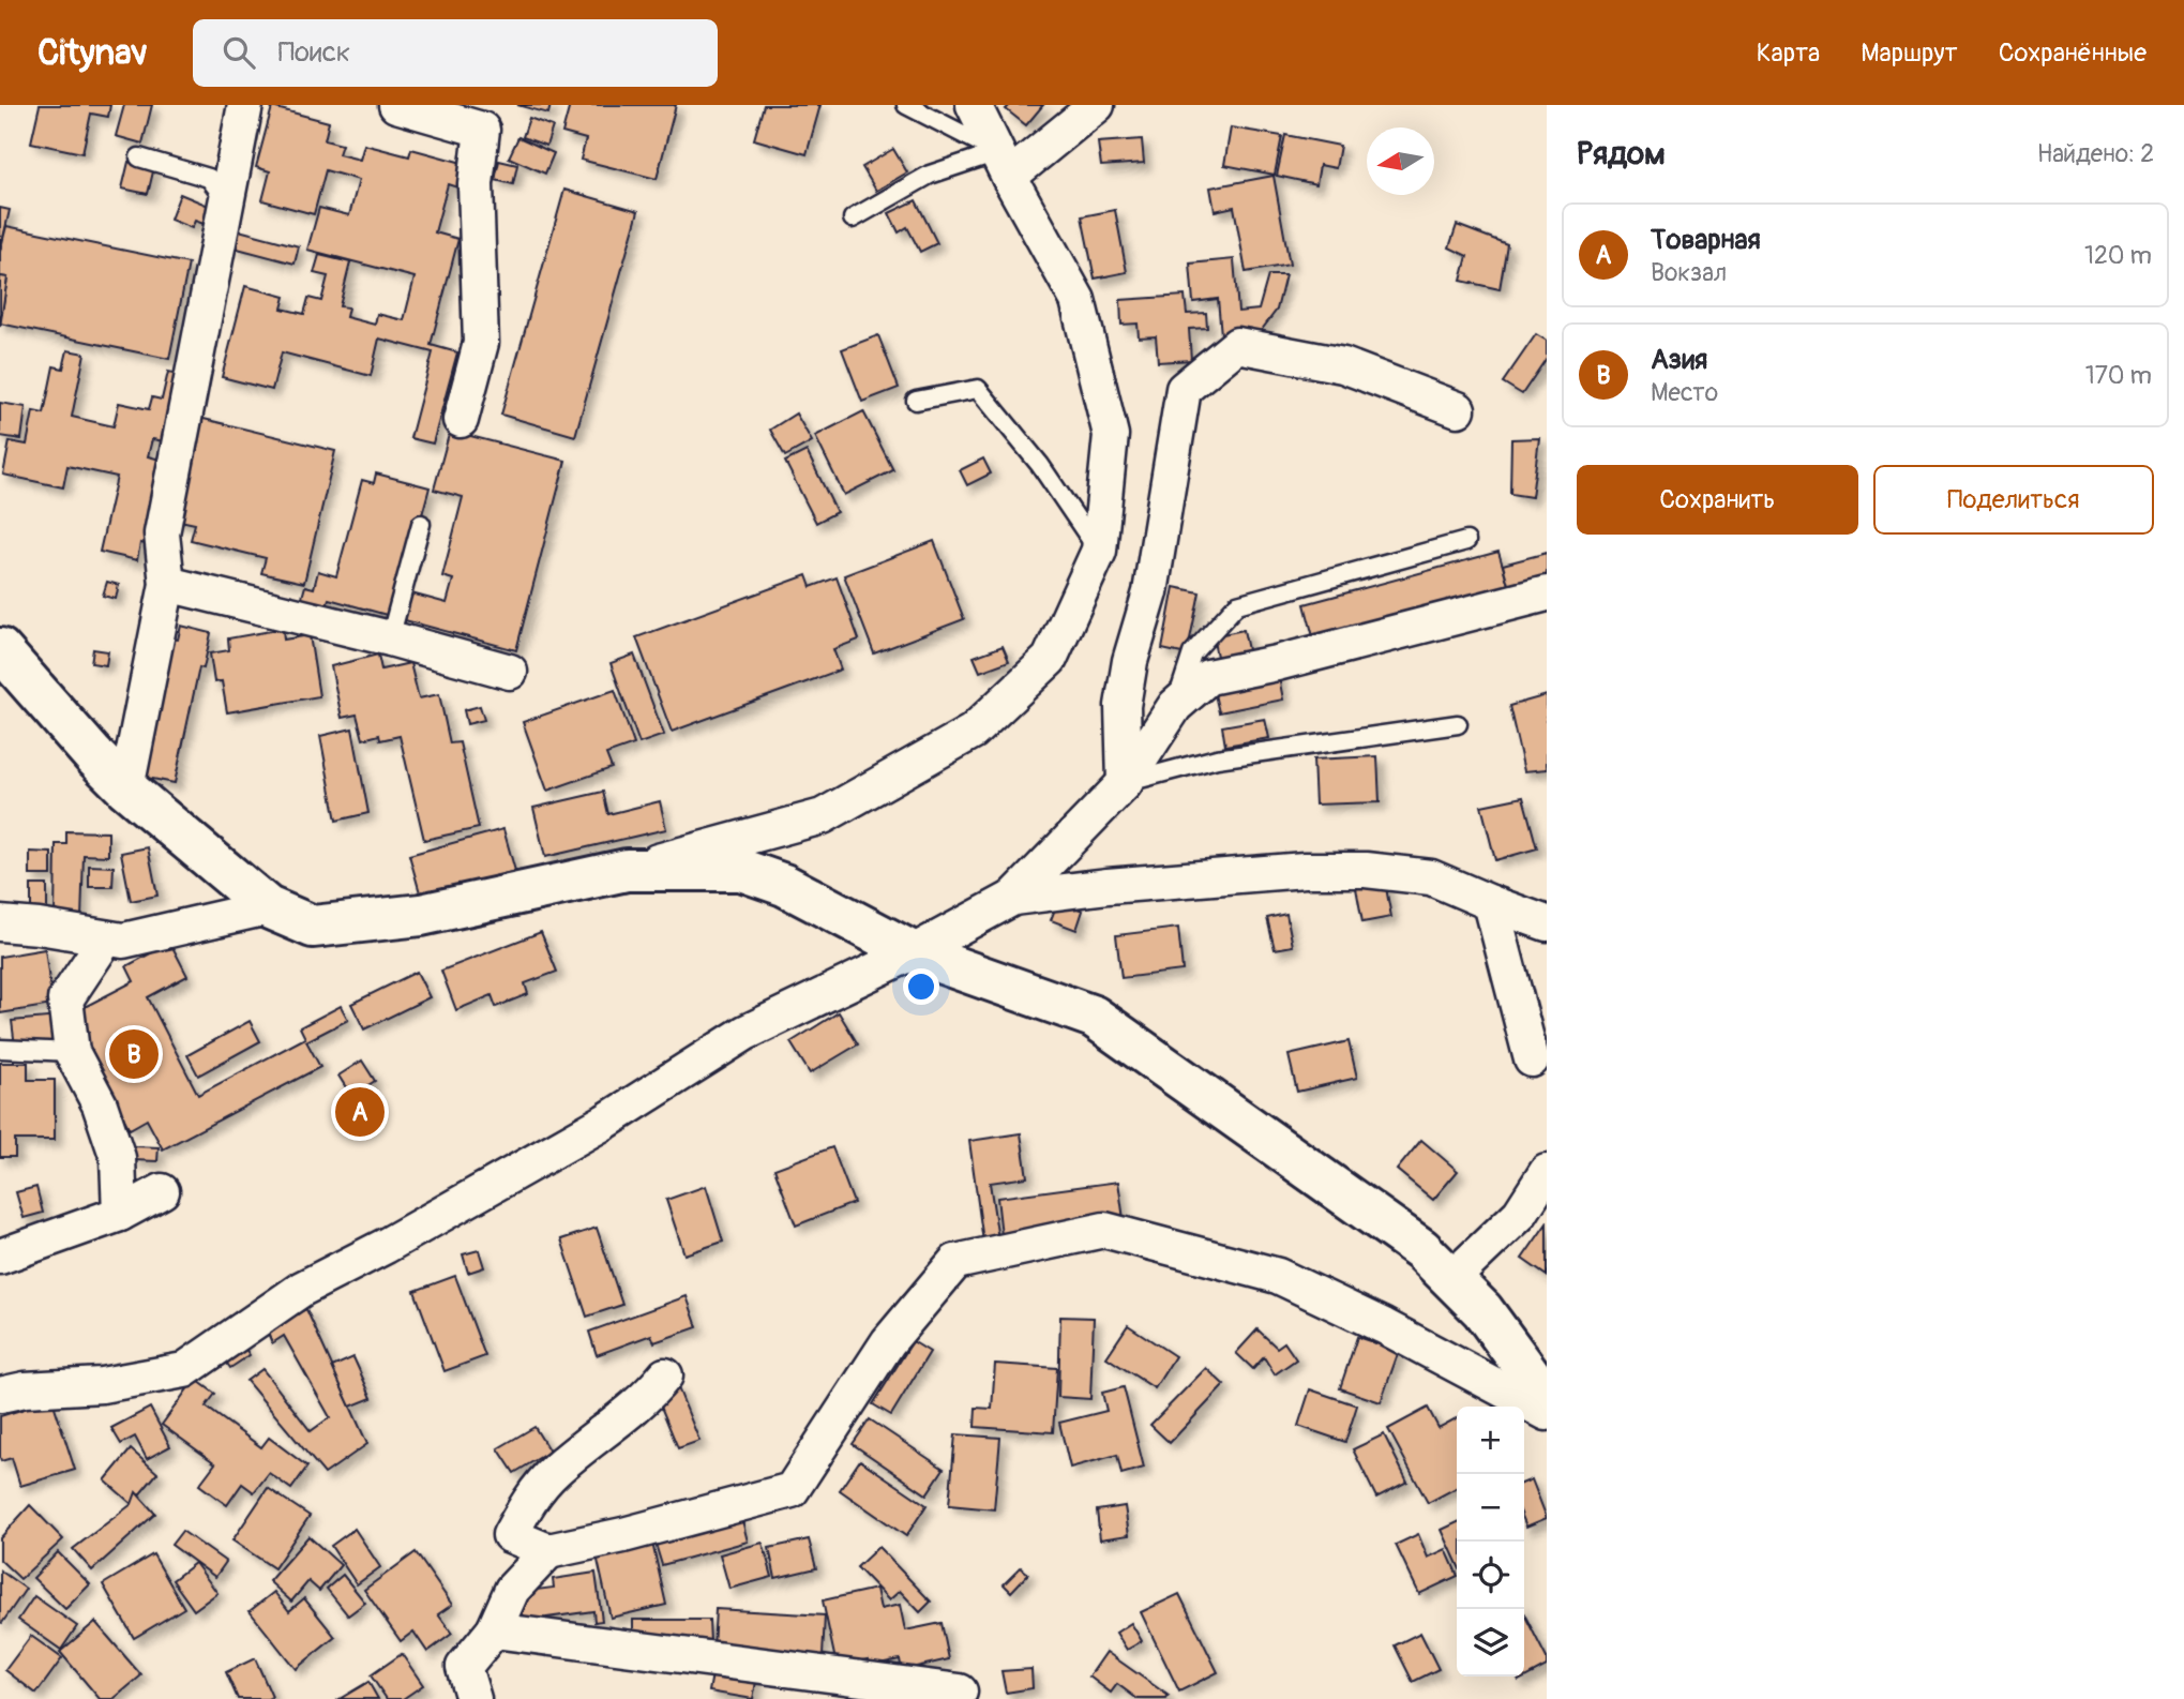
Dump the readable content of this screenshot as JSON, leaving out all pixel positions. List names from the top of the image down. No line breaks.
{"north":"left","page":{"header":"Citynav","search":"Поиск","nav":["Карта","Маршрут","Сохранённые"],"heading":["Рядом","Найдено: 2"],"list":[{"mark":"A","name":"Товарная","note":"Вокзал","value":"120 m"},{"mark":"B","name":"Азия","note":"Место","value":"170 m"}],"buttons":["Сохранить","Поделиться"],"pins":["B","A"],"map_buttons":["+","−"]}}
